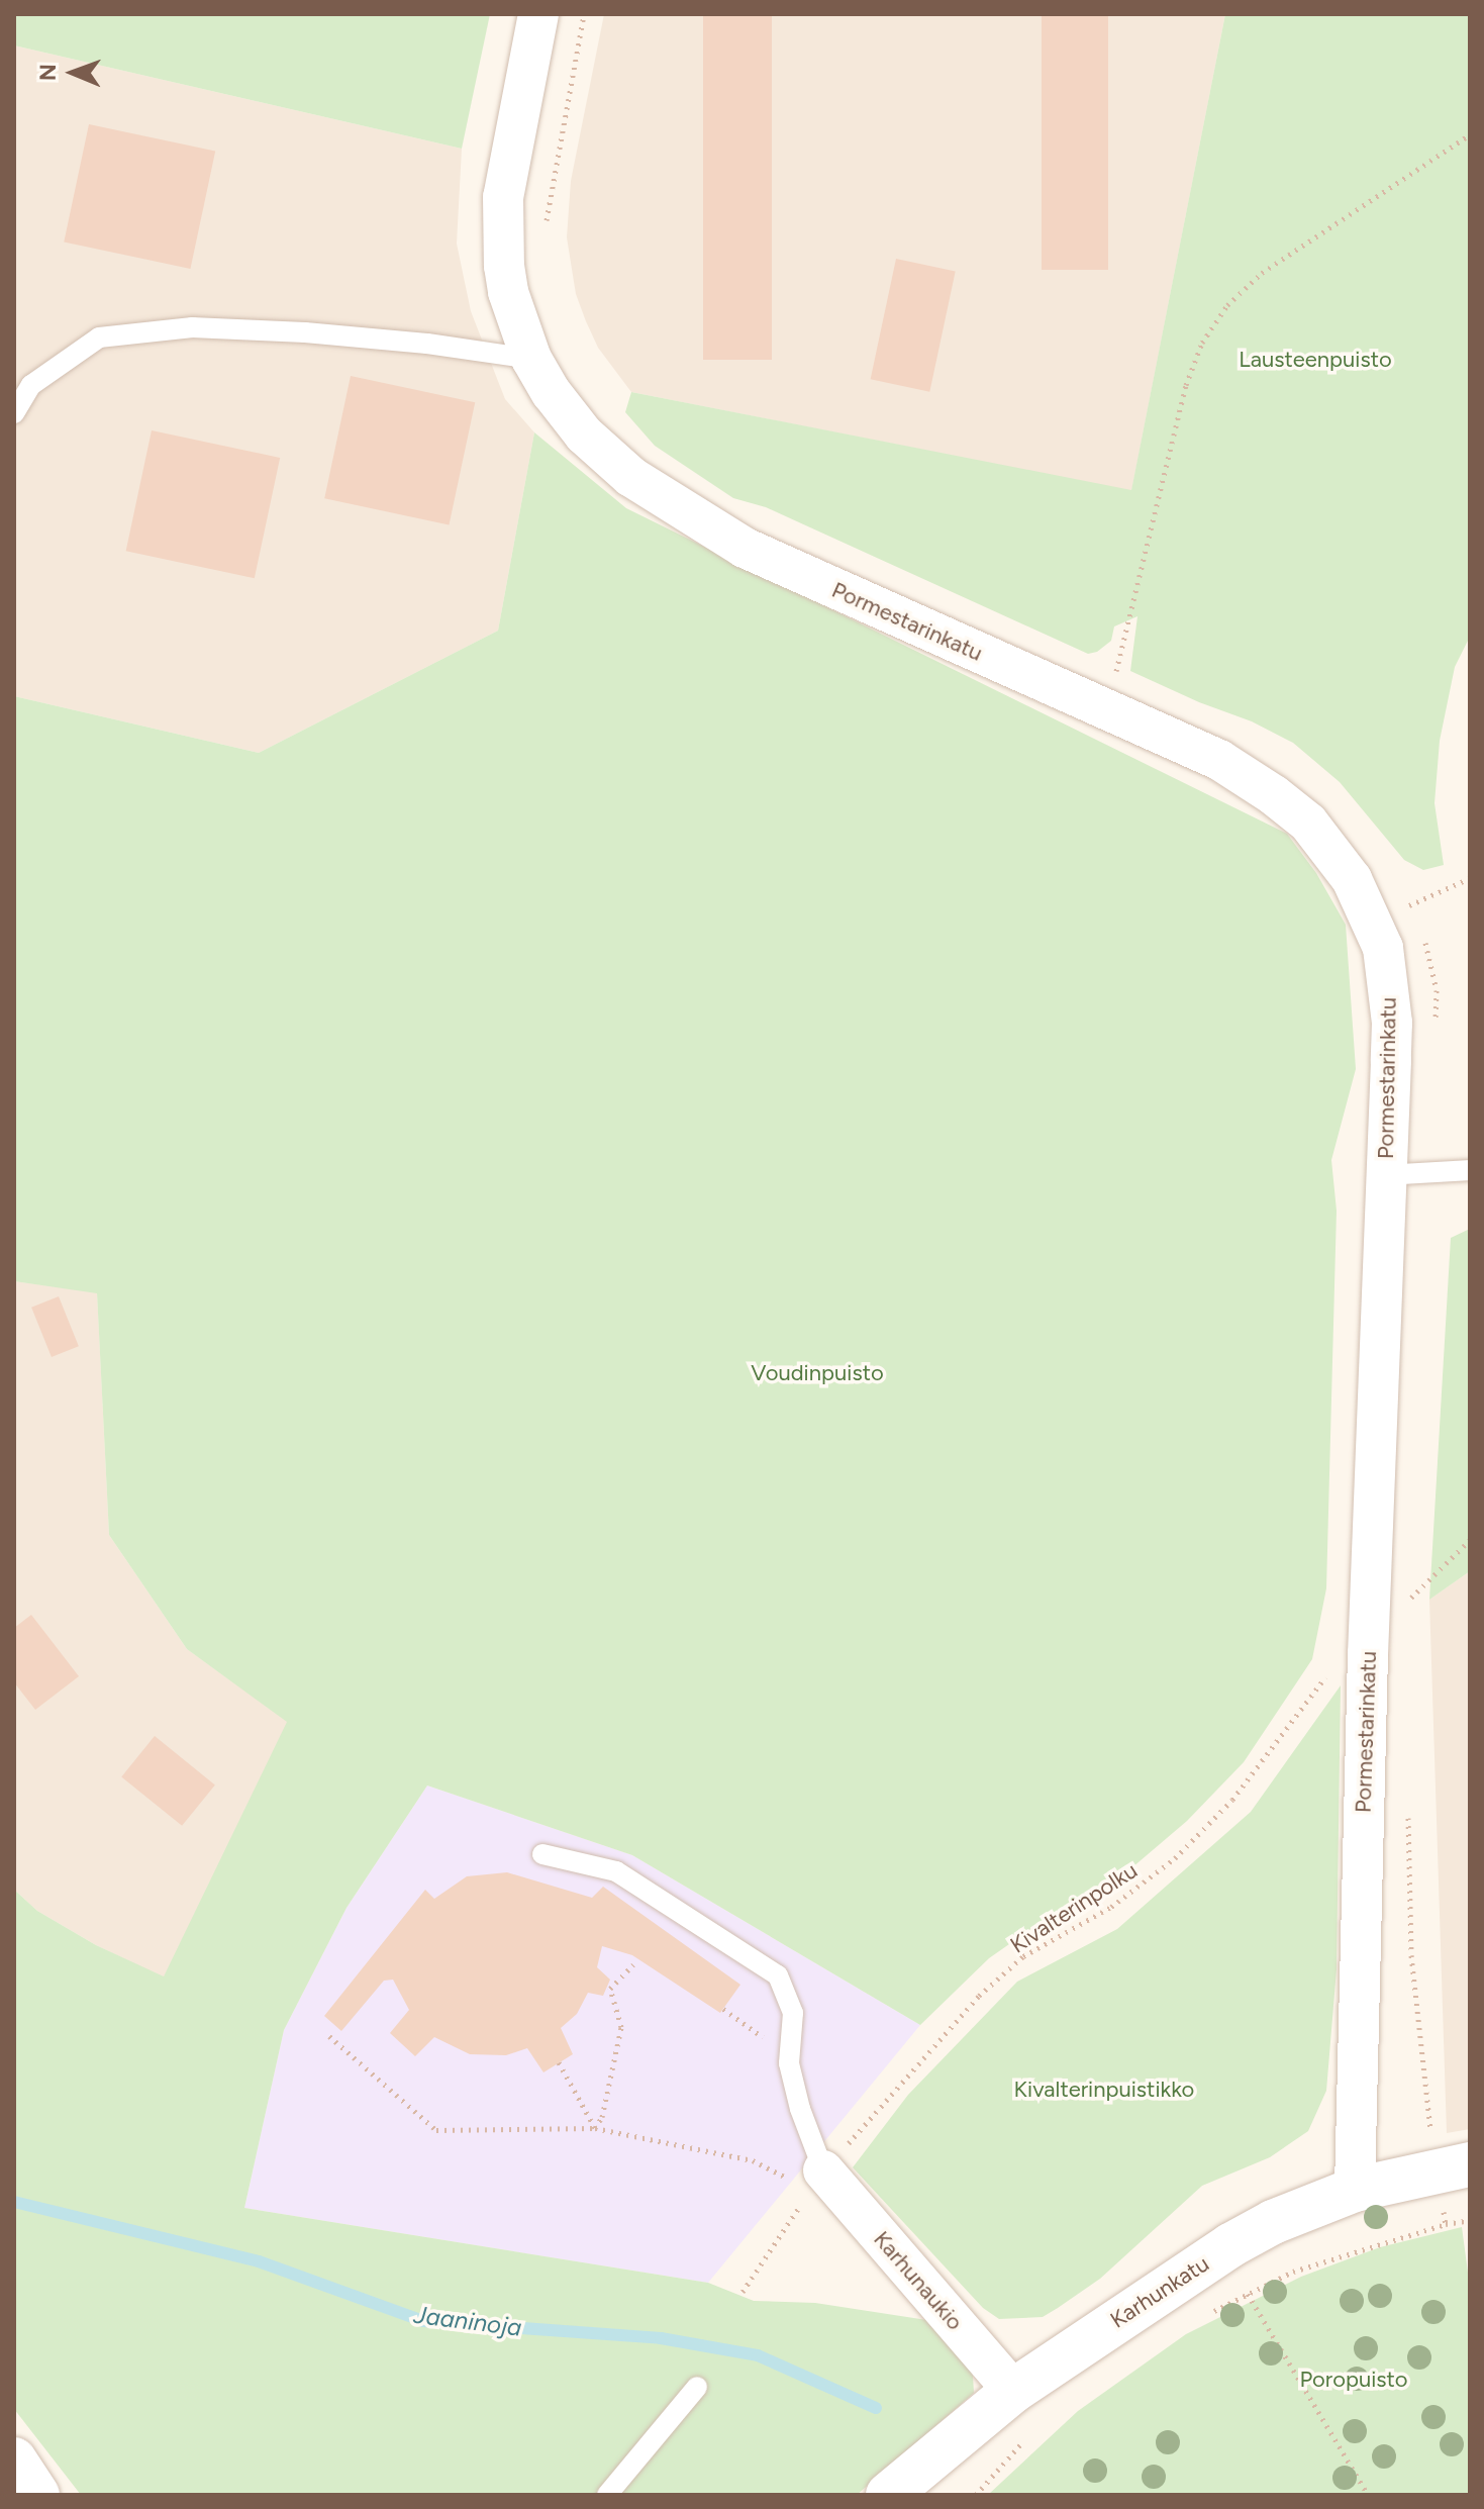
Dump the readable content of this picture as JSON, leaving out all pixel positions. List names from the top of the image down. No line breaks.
{"streets":{"street":["Pormestarinkatu","Karhunaukio","Karhunkatu"],"path":["Kivalterinpolku"]},"crossings":[["Pormestarinkatu","Kivalterinpolku"],["Pormestarinkatu","Karhunkatu"],["Kivalterinpolku","Karhunaukio"],["Karhunaukio","Karhunkatu"]],"water":["Jaaninoja"],"parks":["Lausteenpuisto","Voudinpuisto","Kivalterinpuistikko","Poropuisto"],"north":"left"}
